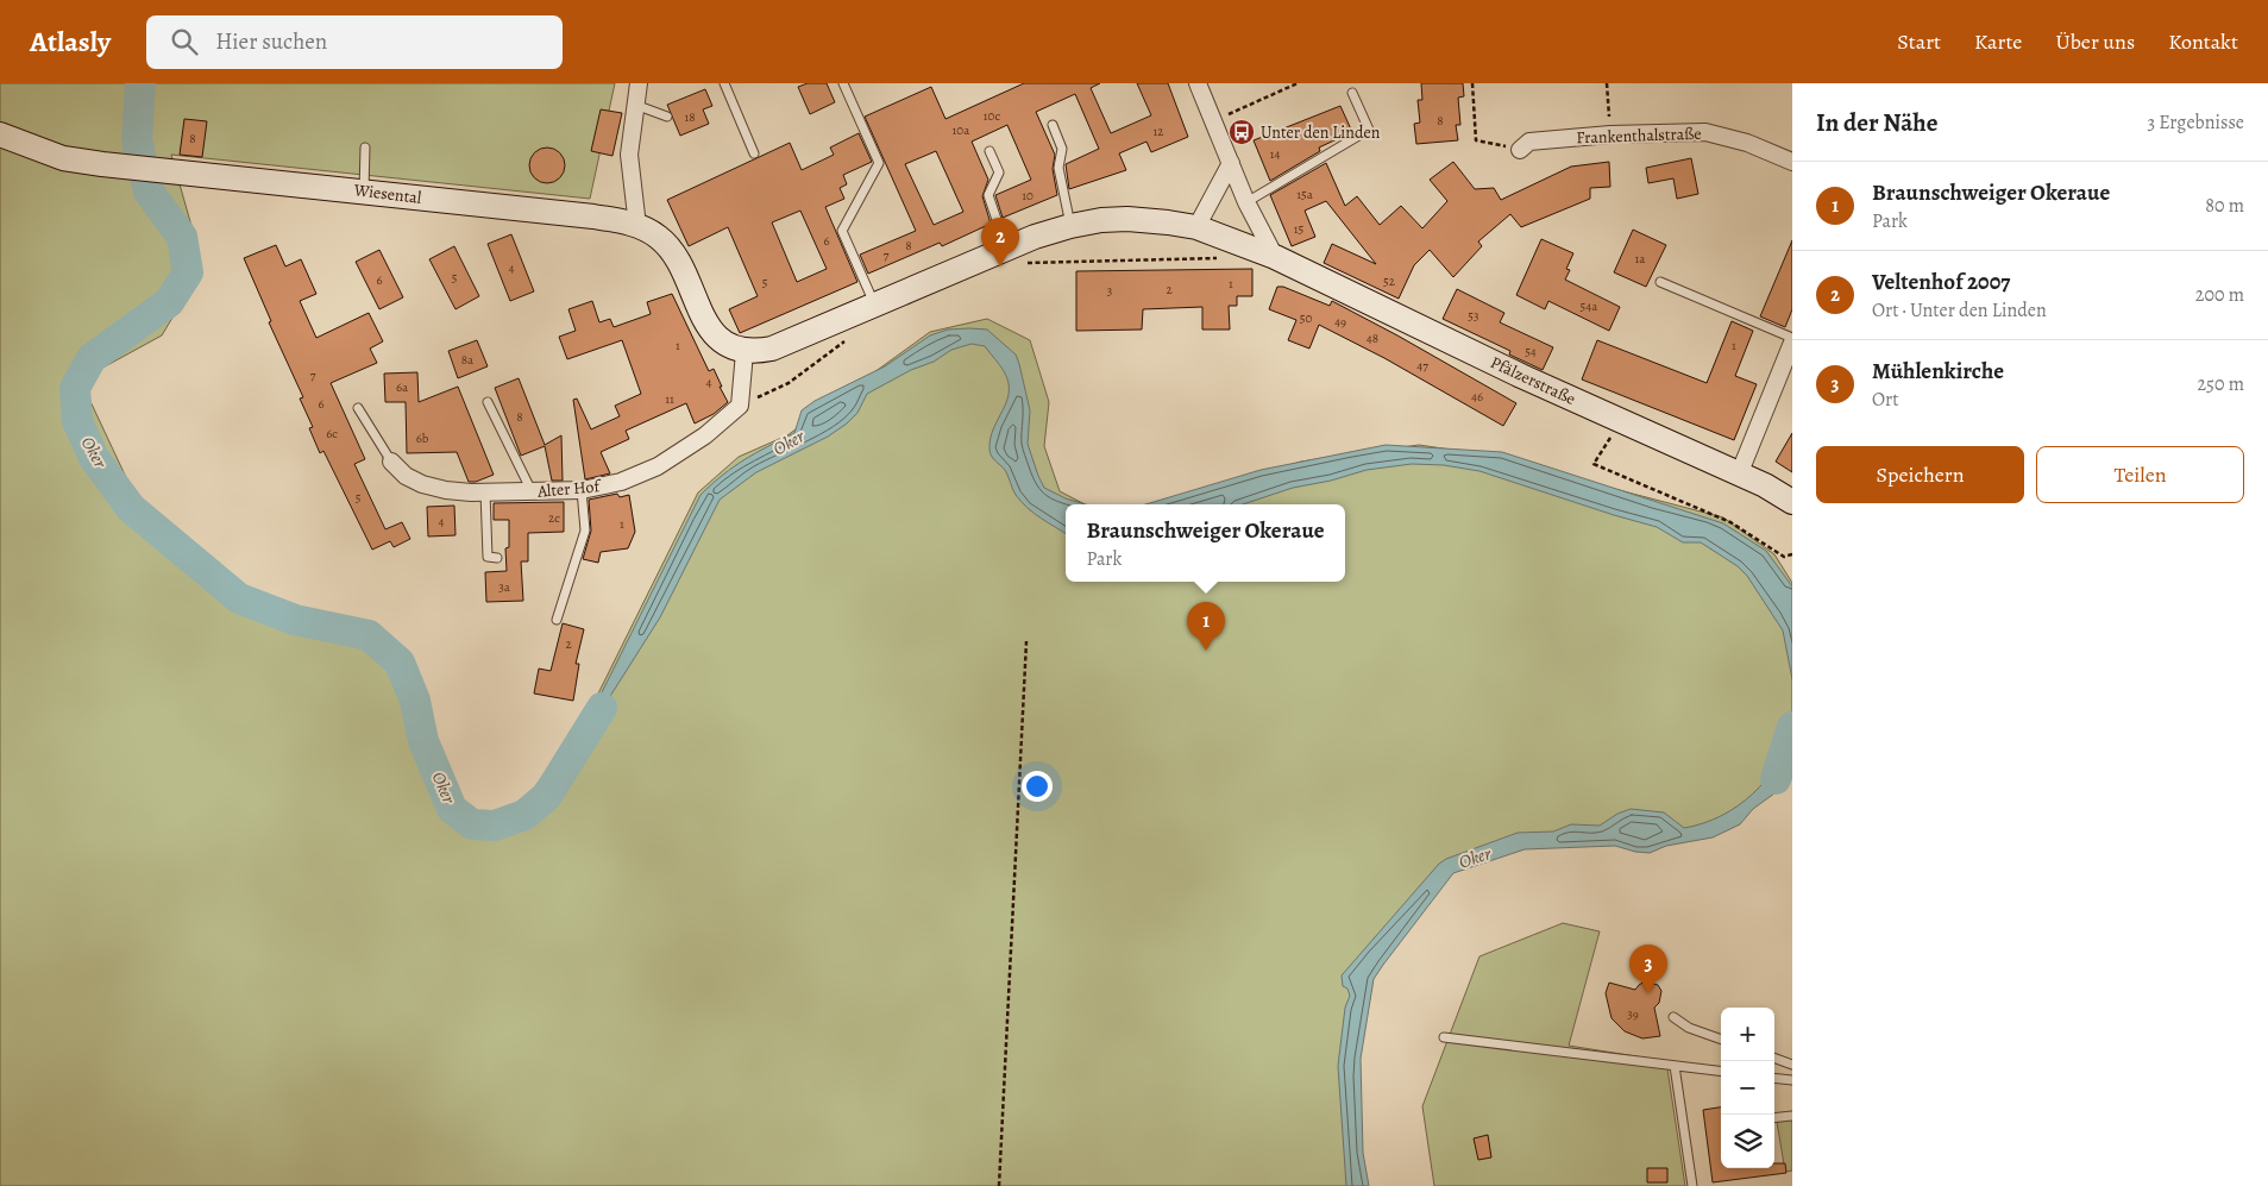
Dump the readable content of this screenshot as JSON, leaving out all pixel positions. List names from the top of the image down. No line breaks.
{"streets":{"street":["Frankenthalstraße","Wiesental","Pfälzerstraße","Alter Hof"]},"water":["Oker"],"places":{"bus stop":["Unter den Linden"]},"house_numbers":["10c","18","8","10a","12","8","14","15a","10","15","6","8","7","1a","4","5","6","52","5","1","2","3","54a","53","50","49","48","1","1","54","8a","47","7","4","6a","46","11","6","8","6c","6b","5","2c","4","1","3a","2","39"],"page":{"header":"Atlasly","search":"Hier suchen","nav":["Start","Karte","Über uns","Kontakt"],"heading":["In der Nähe","3 Ergebnisse"],"list":[{"mark":"1","name":"Braunschweiger Okeraue","note":"Park","value":"80 m"},{"mark":"2","name":"Veltenhof 2007","note":"Ort · Unter den Linden","value":"200 m"},{"mark":"3","name":"Mühlenkirche","note":"Ort","value":"250 m"}],"pins":["2","1","3"],"buttons":["Speichern","Teilen"],"popup":["Braunschweiger Okeraue","Park"],"map_buttons":["+","−"]}}
